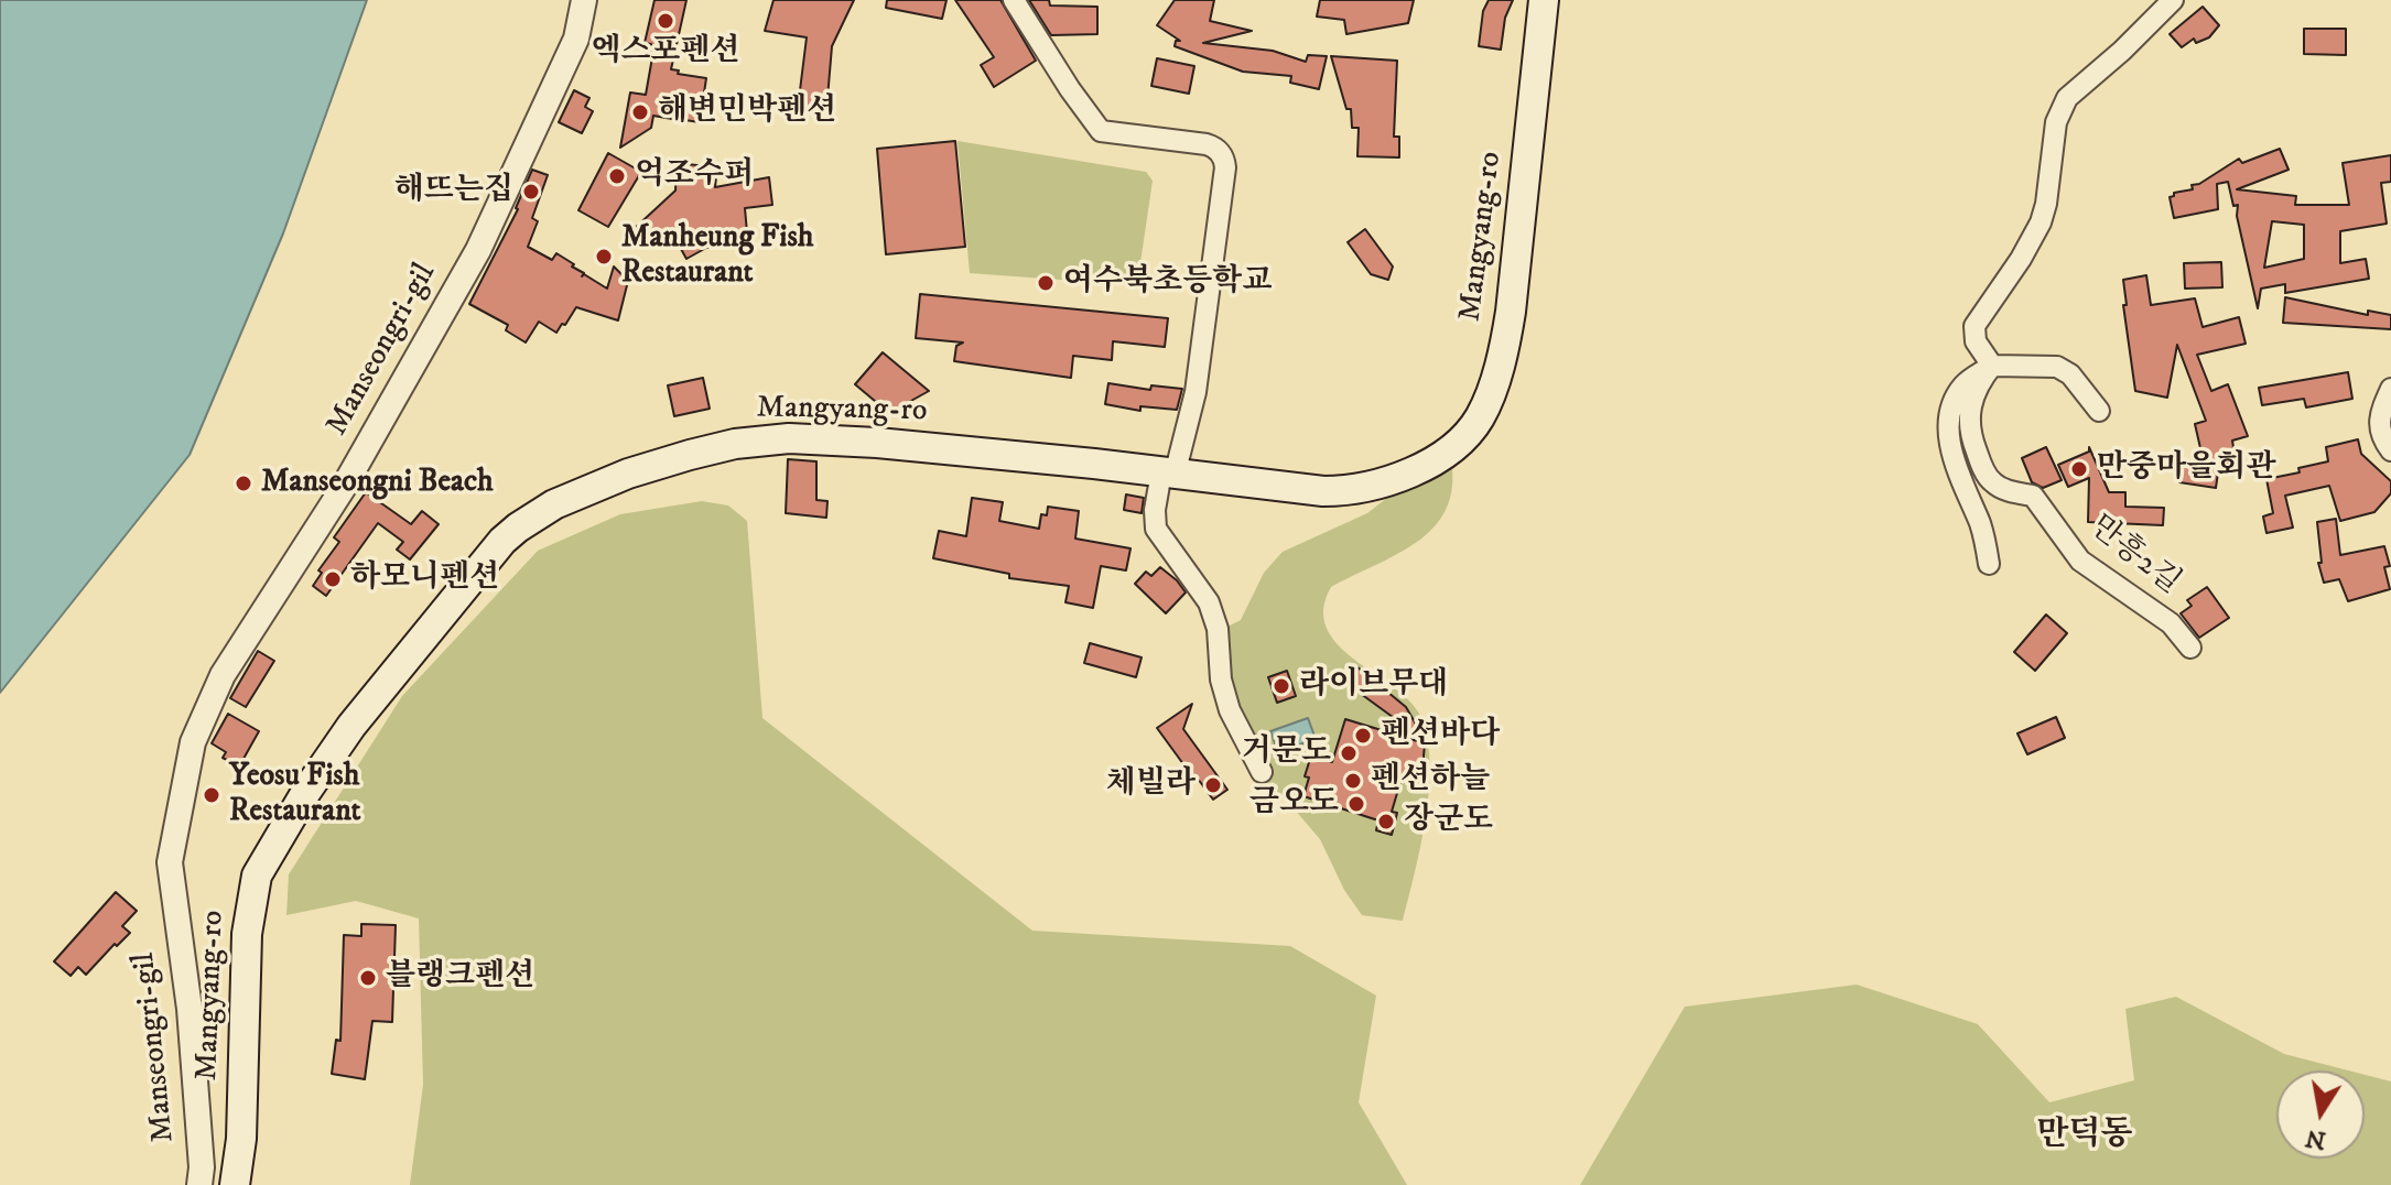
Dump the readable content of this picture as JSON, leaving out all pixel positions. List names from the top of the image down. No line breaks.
{"streets":{"main road":["Mangyang-ro"],"street":["Manseongri-gil","만흥2길"]},"districts":["만덕동"],"places":["엑스포펜션","해변민박펜션","억조수퍼","해뜨는집","Manheung Fish Restaurant","여수북초등학교","만중마을회관","Manseongni Beach","하모니펜션","라이브무대","펜션바다","거문도","펜션하늘","체빌라","Yeosu Fish Restaurant","금오도","장군도","블랭크펜션"],"north":"bottom"}
